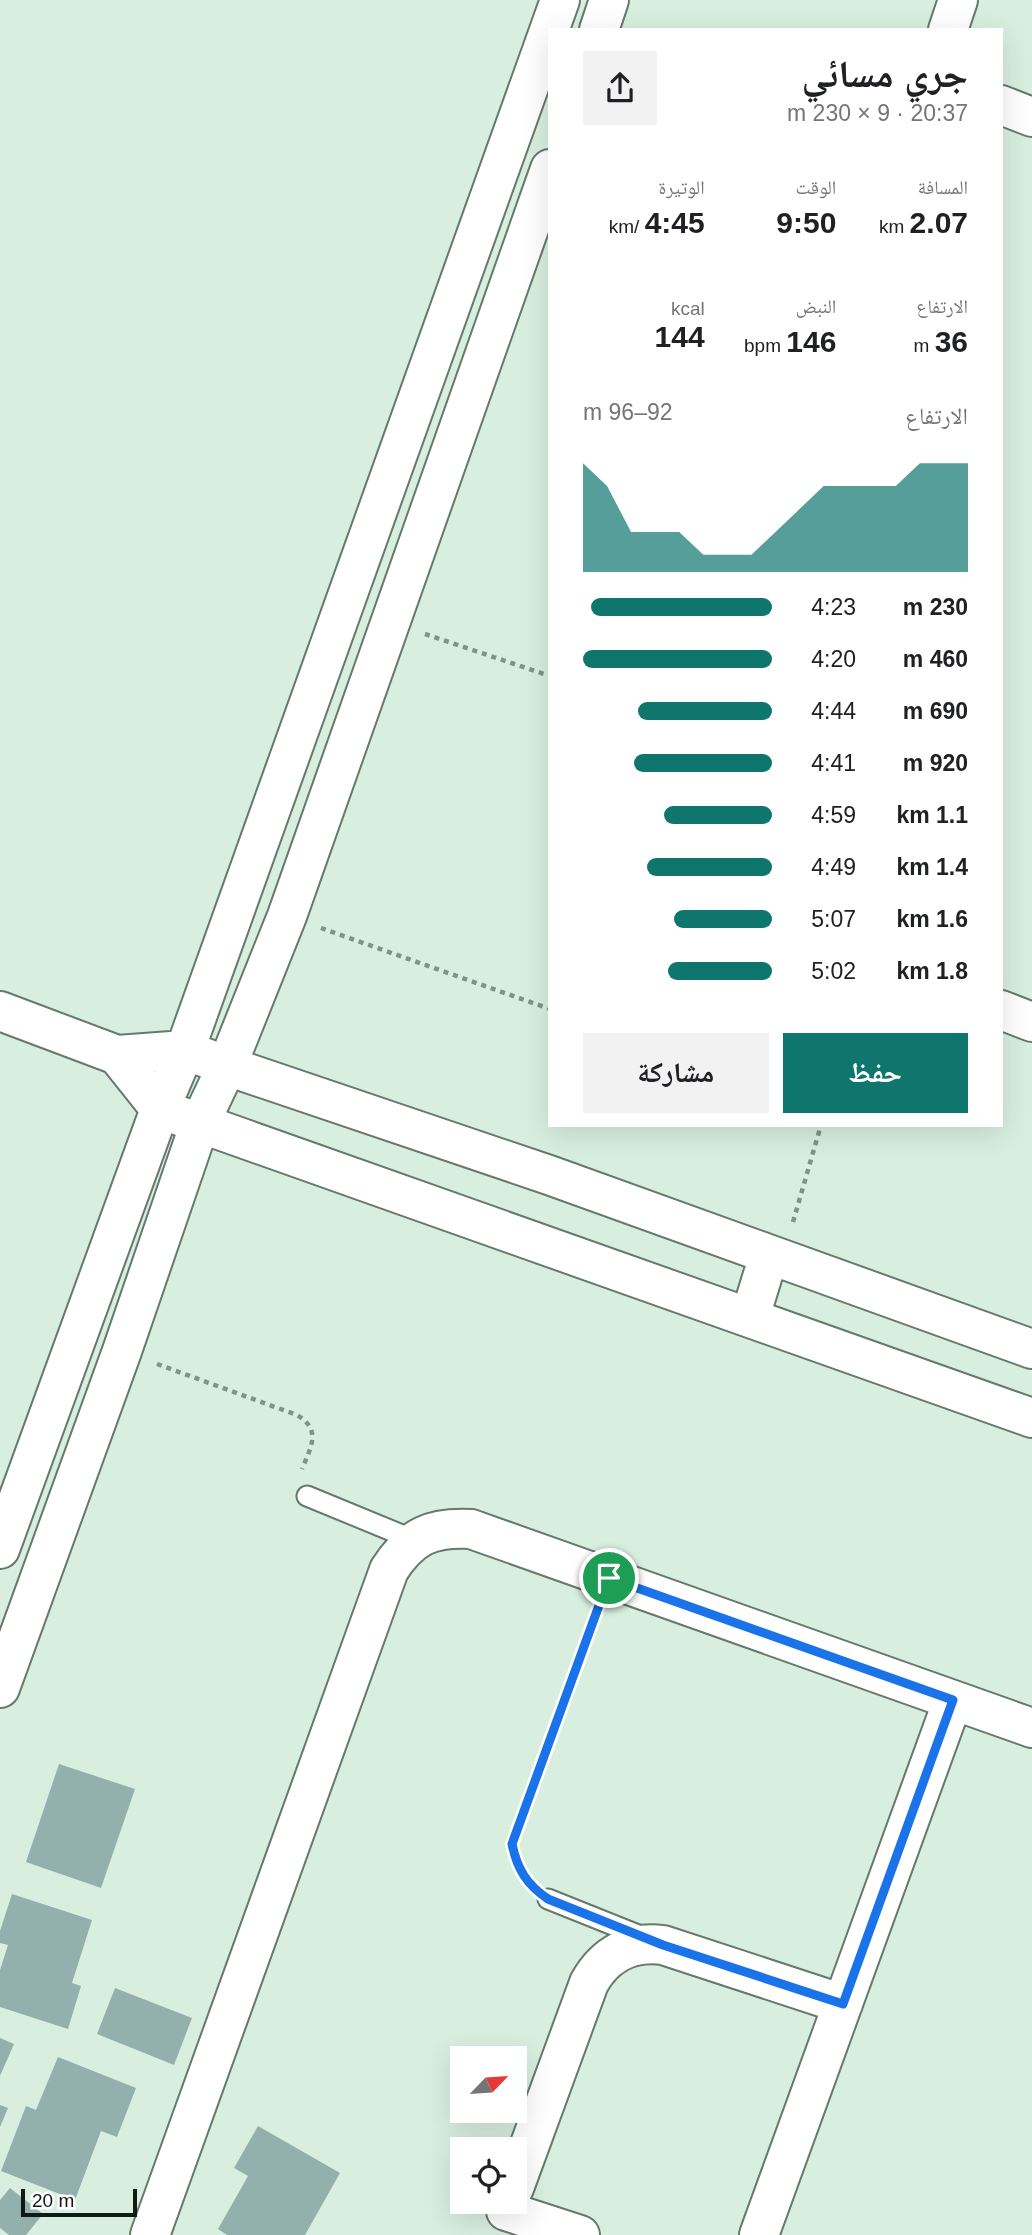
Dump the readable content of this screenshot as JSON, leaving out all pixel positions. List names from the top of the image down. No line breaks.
{"scale_bar":"20 m","north":"top right","page":{"heading":["جري مسائي","20:37 · 9 × 230 m"],"stats":[["المسافة","2.07 km"],["الوقت","9:50"],["الوتيرة","4:45 /km"],["الارتفاع","36 m"],["النبض","146 bpm"],["kcal","144"]],"chart":["الارتفاع","92–96 m"],"list":[{"name":"230 m","note":"4:23"},{"name":"460 m","note":"4:20"},{"name":"690 m","note":"4:44"},{"name":"920 m","note":"4:41"},{"name":"1.1 km","note":"4:59"},{"name":"1.4 km","note":"4:49"},{"name":"1.6 km","note":"5:07"},{"name":"1.8 km","note":"5:02"}],"buttons":["حفظ","مشاركة"],"scale":"20 m"}}
